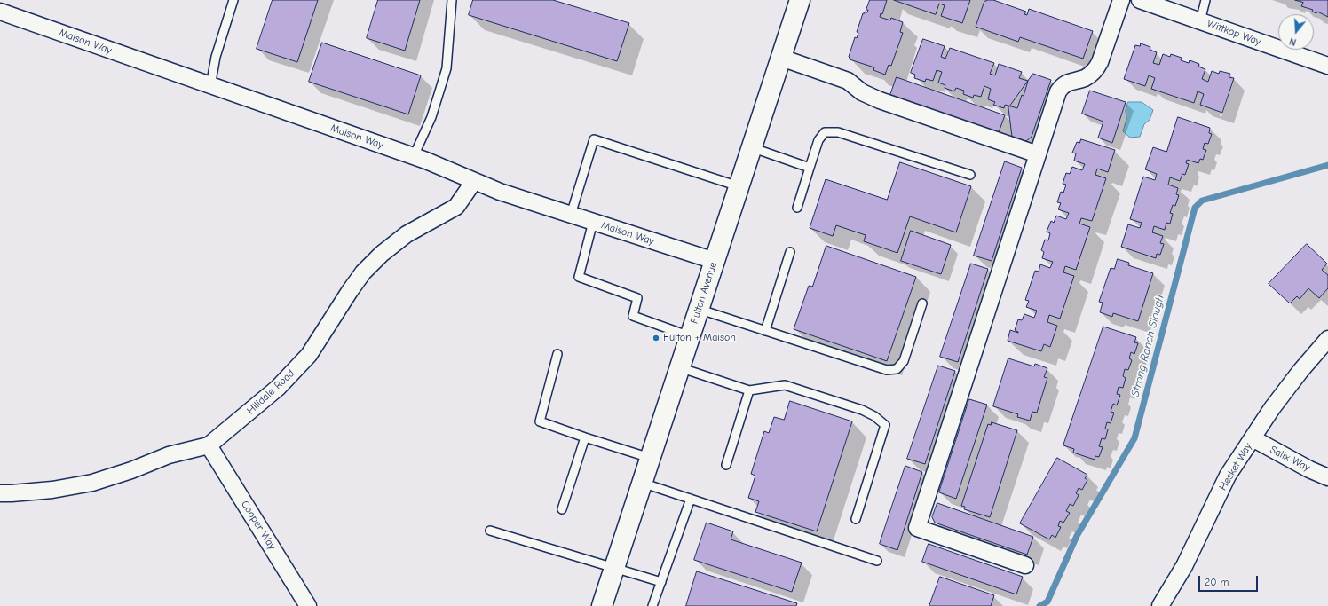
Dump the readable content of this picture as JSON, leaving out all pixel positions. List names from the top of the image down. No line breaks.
{"streets":{"main road":["Fulton Avenue"],"street":["Wittkop Way","Maison Way","Hilldale Road","Salix Way","Hesket Way","Cooper Way"]},"crossings":[["Maison Way","Fulton Avenue"],["Maison Way","Hilldale Road"],["Hilldale Road","Cooper Way"],["Salix Way","Hesket Way"]],"water":["Strong Ranch Slough"],"places":["Fulton + Maison"],"scale_bar":"20 m","north":"bottom"}
